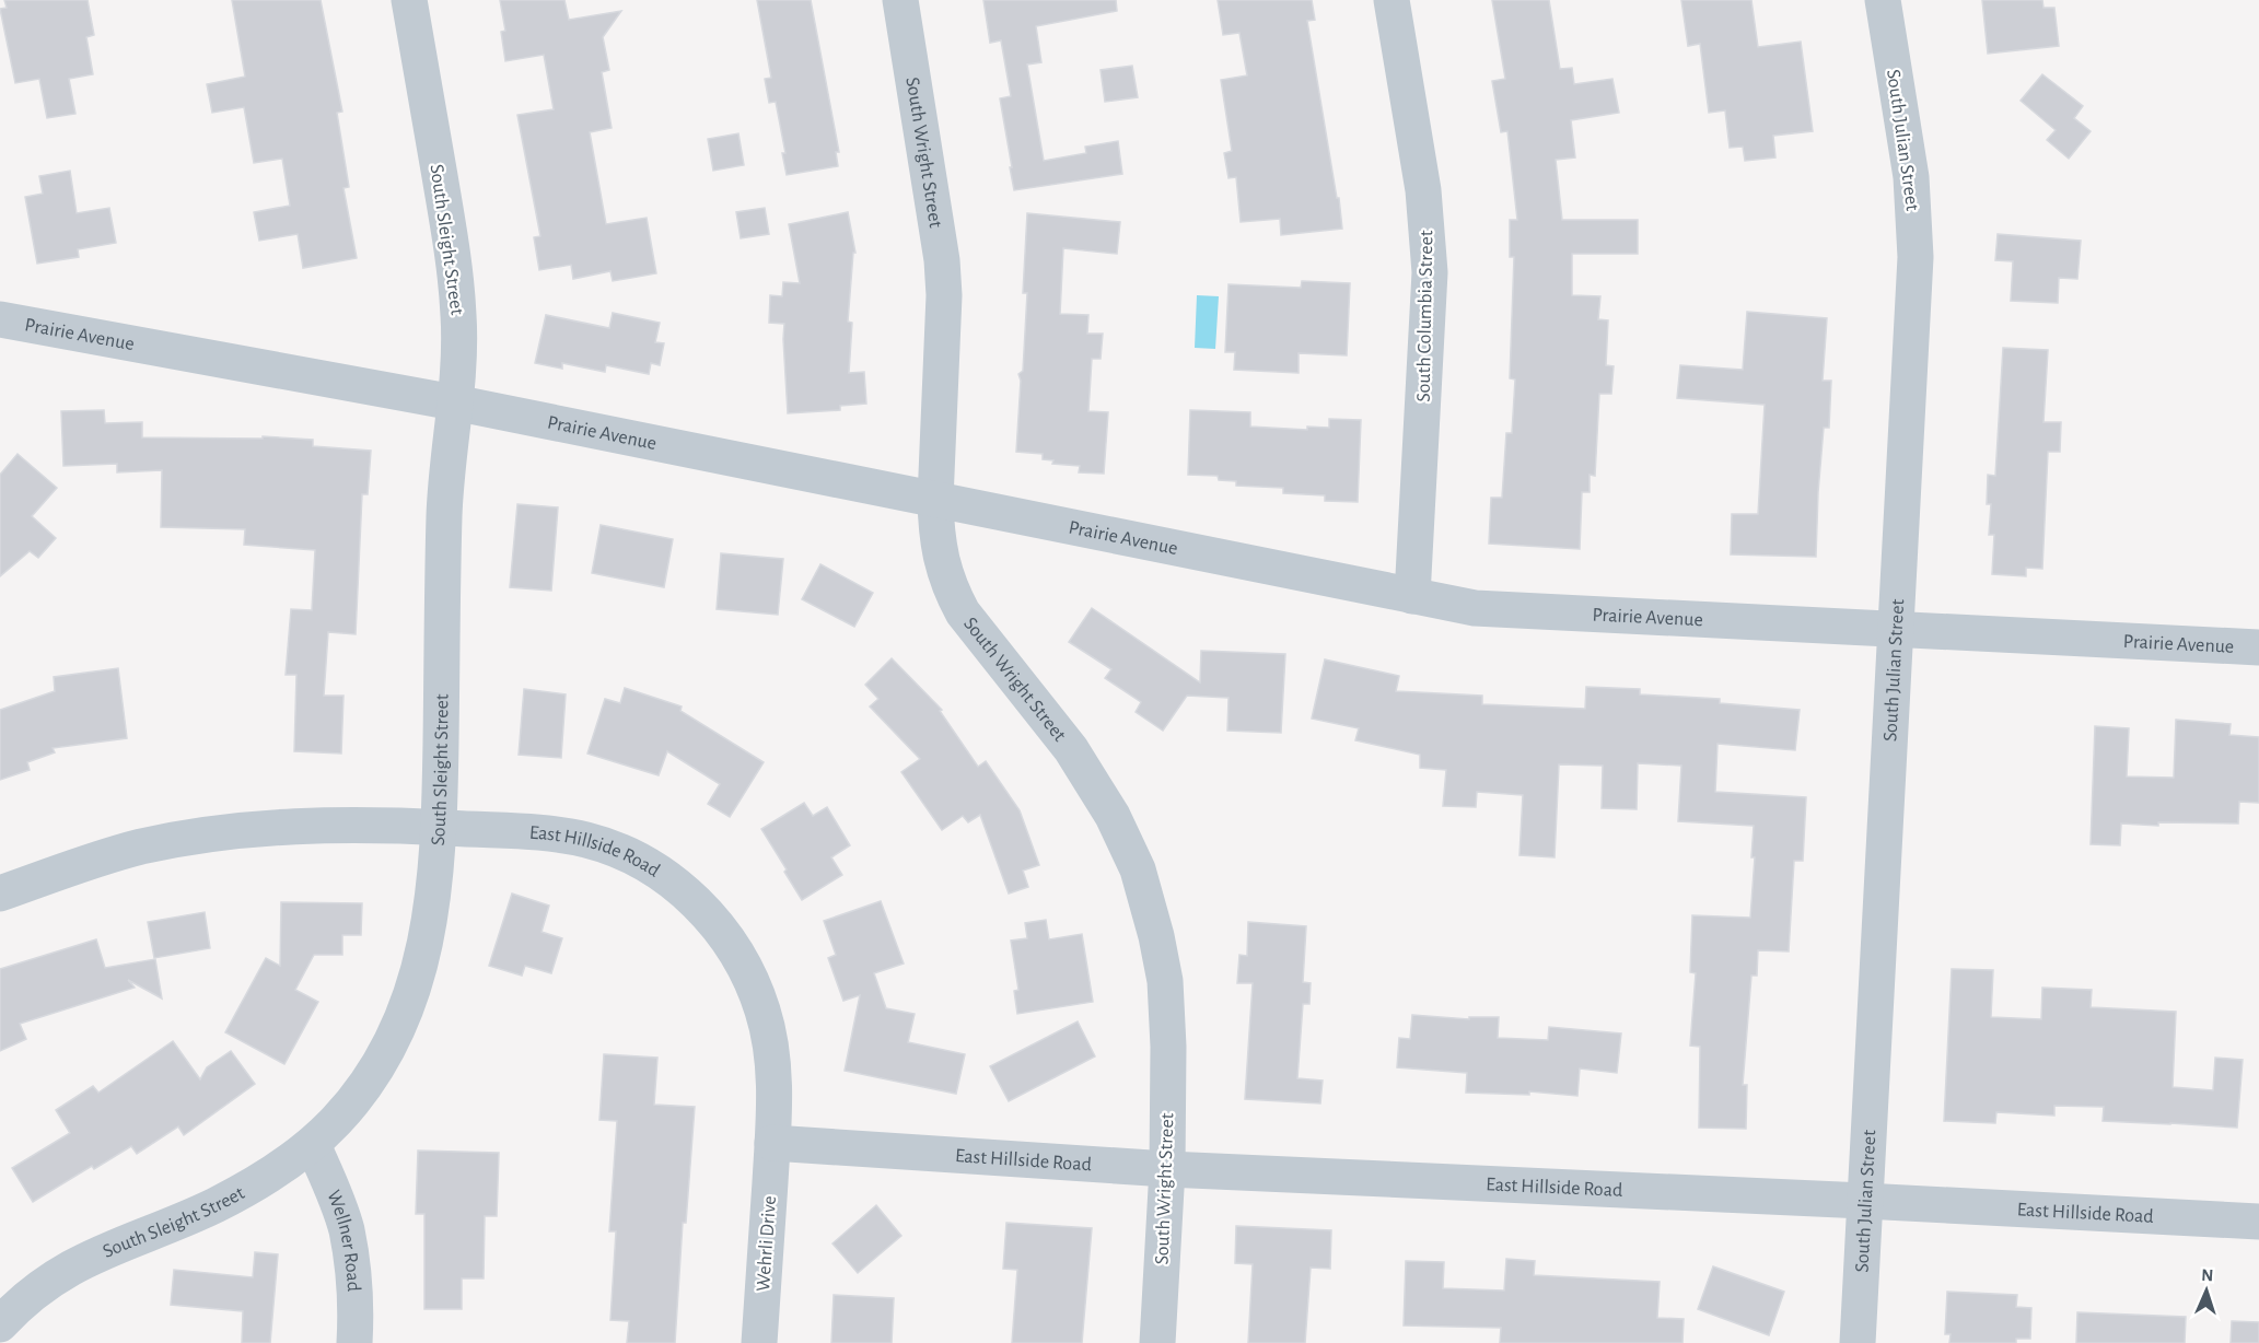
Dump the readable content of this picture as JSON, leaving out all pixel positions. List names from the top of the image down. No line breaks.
{"streets":{"street":["South Julian Street","South Wright Street","South Sleight Street","South Columbia Street","Prairie Avenue","East Hillside Road","Wellner Road","Wehrli Drive"]},"crossings":[["South Julian Street","Prairie Avenue"],["South Julian Street","East Hillside Road"],["South Wright Street","Prairie Avenue"],["South Wright Street","East Hillside Road"],["South Sleight Street","Prairie Avenue"],["South Sleight Street","East Hillside Road"],["South Sleight Street","Wellner Road"],["South Columbia Street","Prairie Avenue"],["East Hillside Road","Wehrli Drive"]],"north":"top"}
